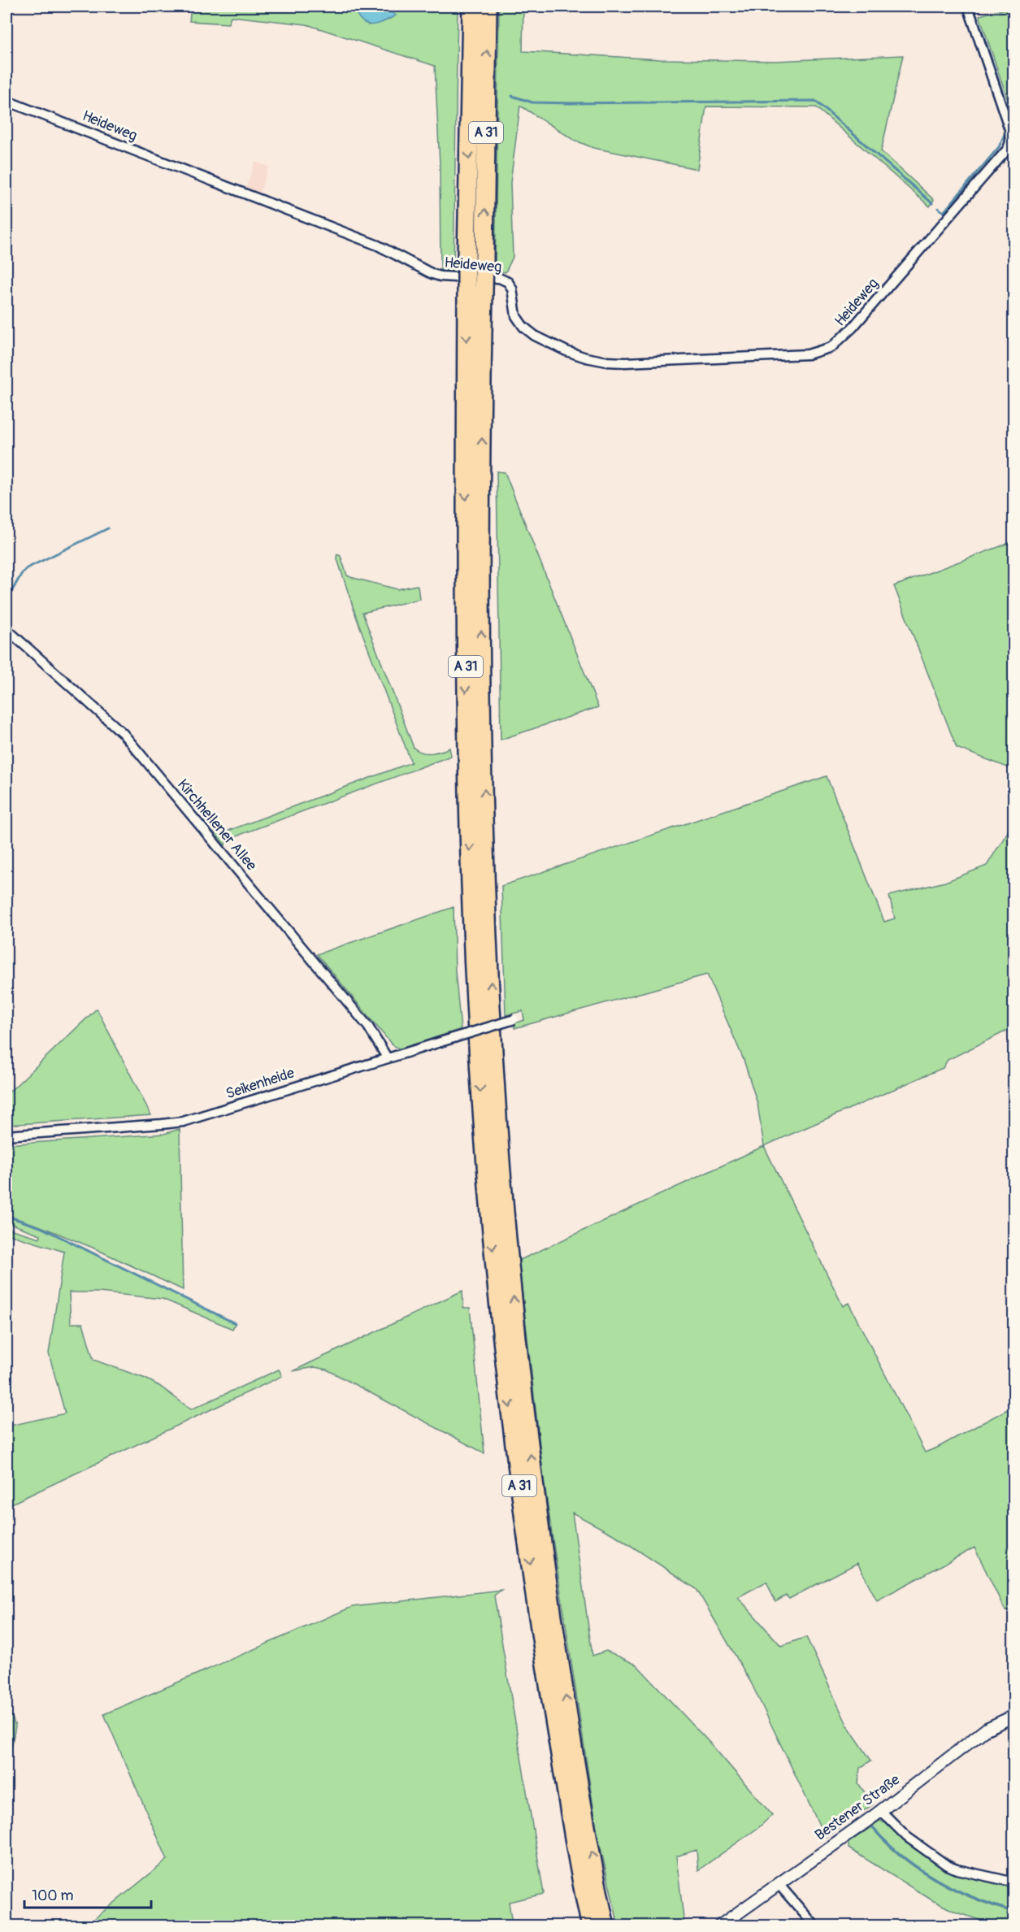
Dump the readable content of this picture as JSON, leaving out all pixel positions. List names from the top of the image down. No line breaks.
{"streets":{"highway":["A 31"],"street":["Heideweg","Kirchhellener Allee","Seikenheide","Bestener Straße"]},"crossings":[["Kirchhellener Allee","Seikenheide"]],"scale_bar":"100 m"}
